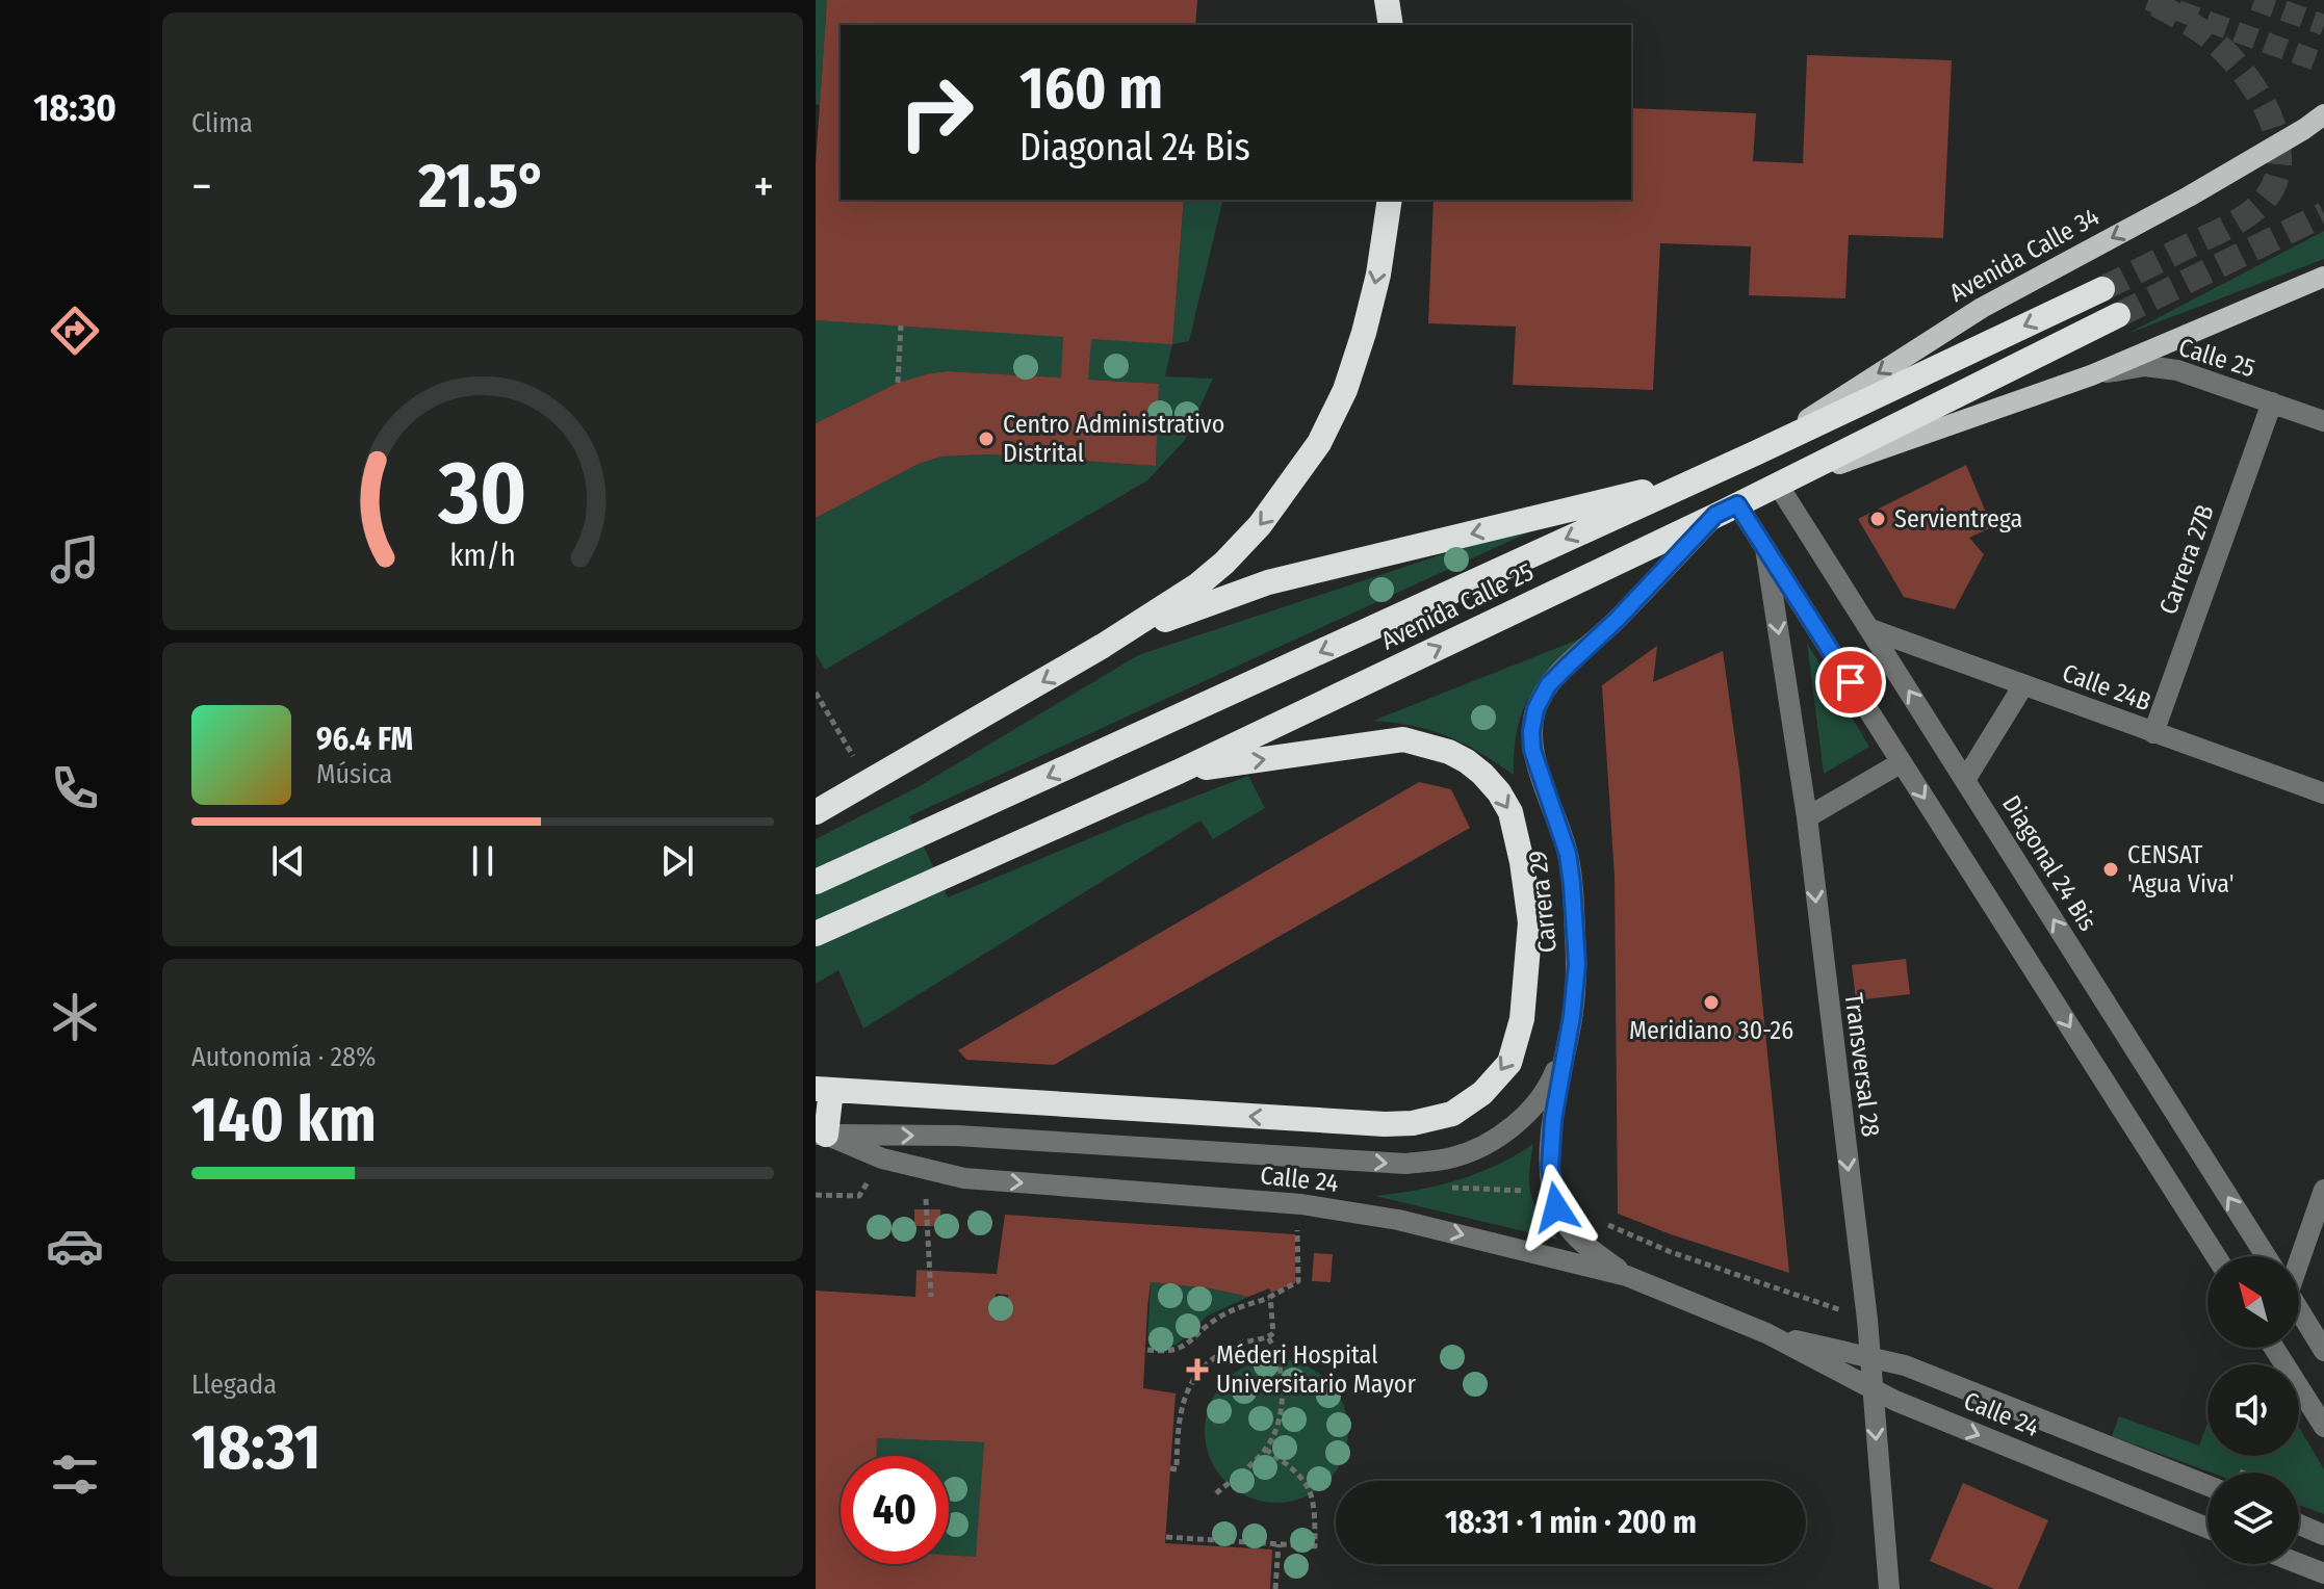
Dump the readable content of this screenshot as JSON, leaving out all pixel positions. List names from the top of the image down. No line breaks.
{"streets":{"highway":["Avenida Calle 25"],"main road":["Avenida Calle 34"],"street":["Calle 25","Carrera 27B","Calle 24B","Diagonal 24 Bis","Carrera 29","Transversal 28","Calle 24"]},"crossings":[["Avenida Calle 34","Avenida Calle 25"],["Calle 25","Carrera 27B"],["Carrera 27B","Calle 24B"],["Avenida Calle 25","Diagonal 24 Bis"],["Avenida Calle 25","Carrera 29"],["Calle 24B","Diagonal 24 Bis"],["Carrera 29","Calle 24"],["Transversal 28","Calle 24"]],"one_way":["Calle 24"],"places":{"other":["Centro Administrativo Distrital","Servientrega","CENSAT 'Agua Viva'","Meridiano 30-26"],"health":["Méderi Hospital Universitario Mayor"]},"north":"top left","page":{"tabs":"18:30","tile":["Clima",["Autonomía · 28%","140 km"],["Llegada","18:31"]],"turn":["160 m","Diagonal 24 Bis"],"heat":["−","21.5°","+"],"song":["96.4 FM","Música"],"limit":"40","trip":"18:31 · 1 min · 200 m","gauge":["30","km/h"]}}
